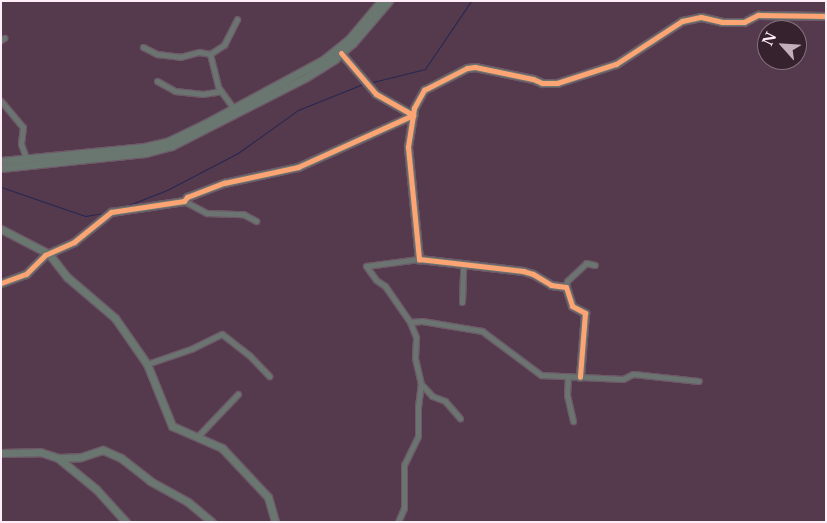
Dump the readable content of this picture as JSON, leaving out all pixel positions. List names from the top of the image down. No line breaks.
{"north":"top left"}
